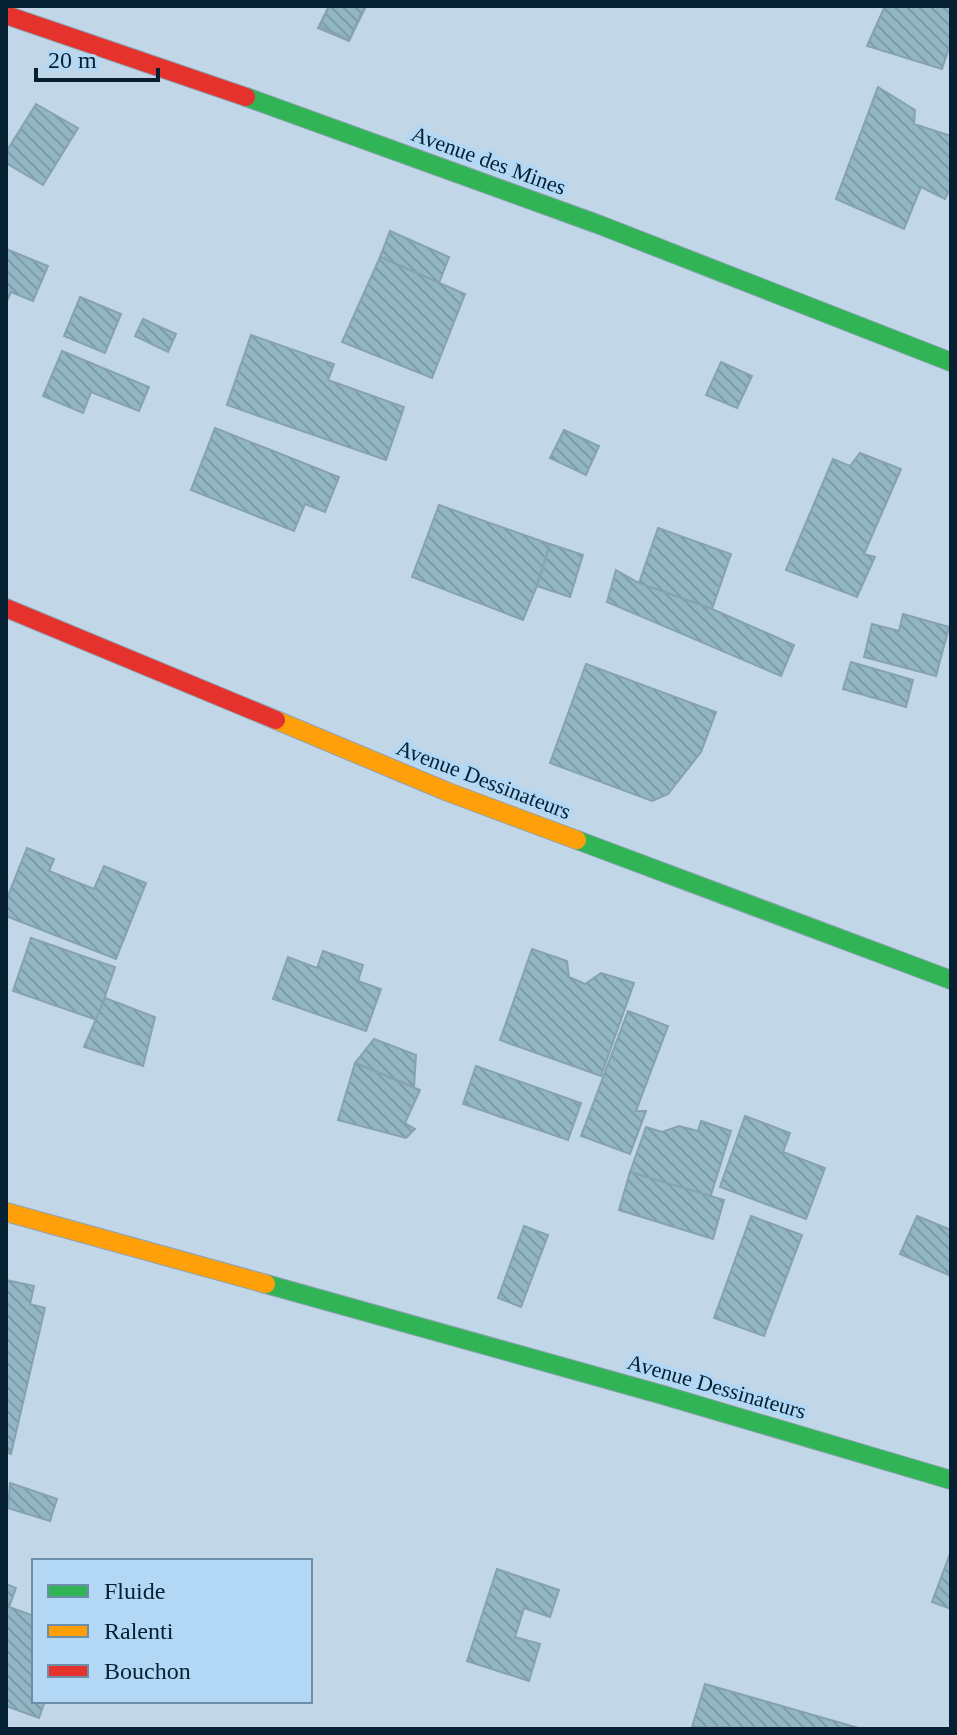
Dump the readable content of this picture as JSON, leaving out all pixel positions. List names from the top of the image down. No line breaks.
{"streets":{"street":["Avenue des Mines","Avenue Dessinateurs"]},"legend":["Fluide","Ralenti","Bouchon"],"scale_bar":"20 m"}
